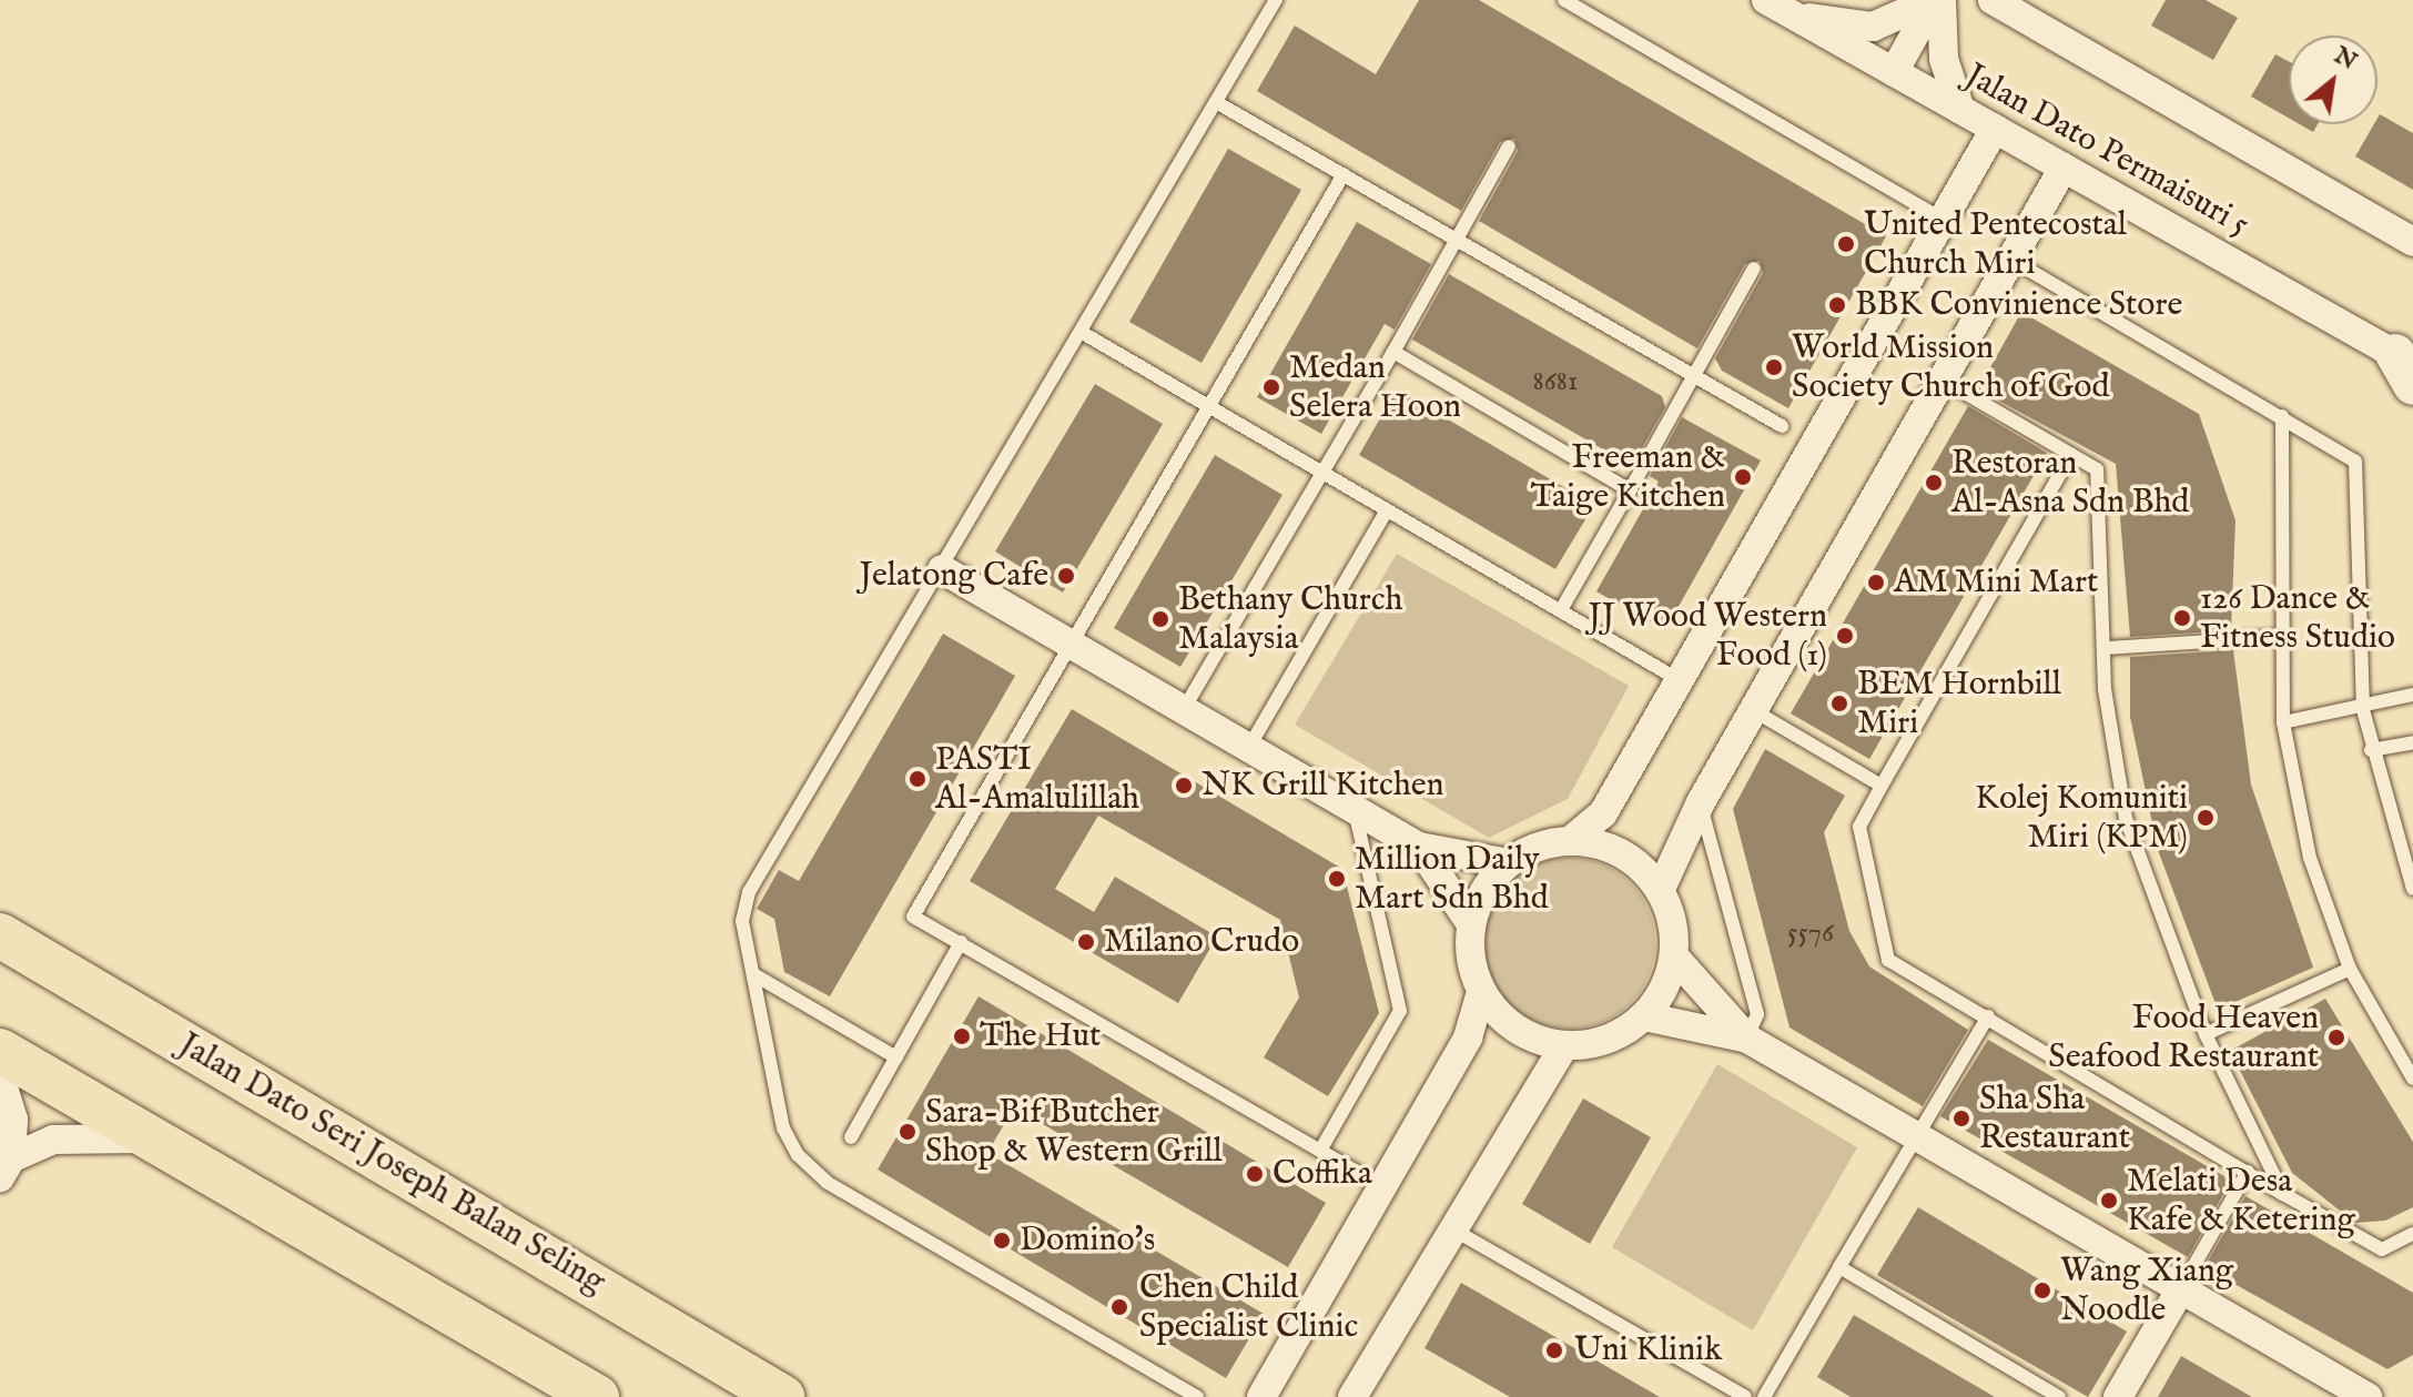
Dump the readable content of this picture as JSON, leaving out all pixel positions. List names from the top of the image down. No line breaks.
{"streets":{"main road":["Jalan Dato Seri Joseph Balan Seling"],"street":["Jalan Dato Permaisuri 5"]},"places":["United Pentecostal Church Miri","BBK Convinience Store","World Mission Society Church of God","Medan Selera Hoon","Freeman & Taige Kitchen","Restoran Al-Asna Sdn Bhd","Jelatong Cafe","AM Mini Mart","126 Dance & Fitness Studio","Bethany Church Malaysia","JJ Wood Western Food (1)","BEM Hornbill Miri","PASTI Al-Amalulillah","NK Grill Kitchen","Kolej Komuniti Miri (KPM)","Million Daily Mart Sdn Bhd","Milano Crudo","The Hut","Food Heaven Seafood Restaurant","Sha Sha Restaurant","Sara-Bif Butcher Shop & Western Grill","Coffika","Melati Desa Kafe & Ketering","Domino's","Wang Xiang Noodle","Chen Child Specialist Clinic","Uni Klinik"],"house_numbers":["8681","5576"],"north":"top right"}
